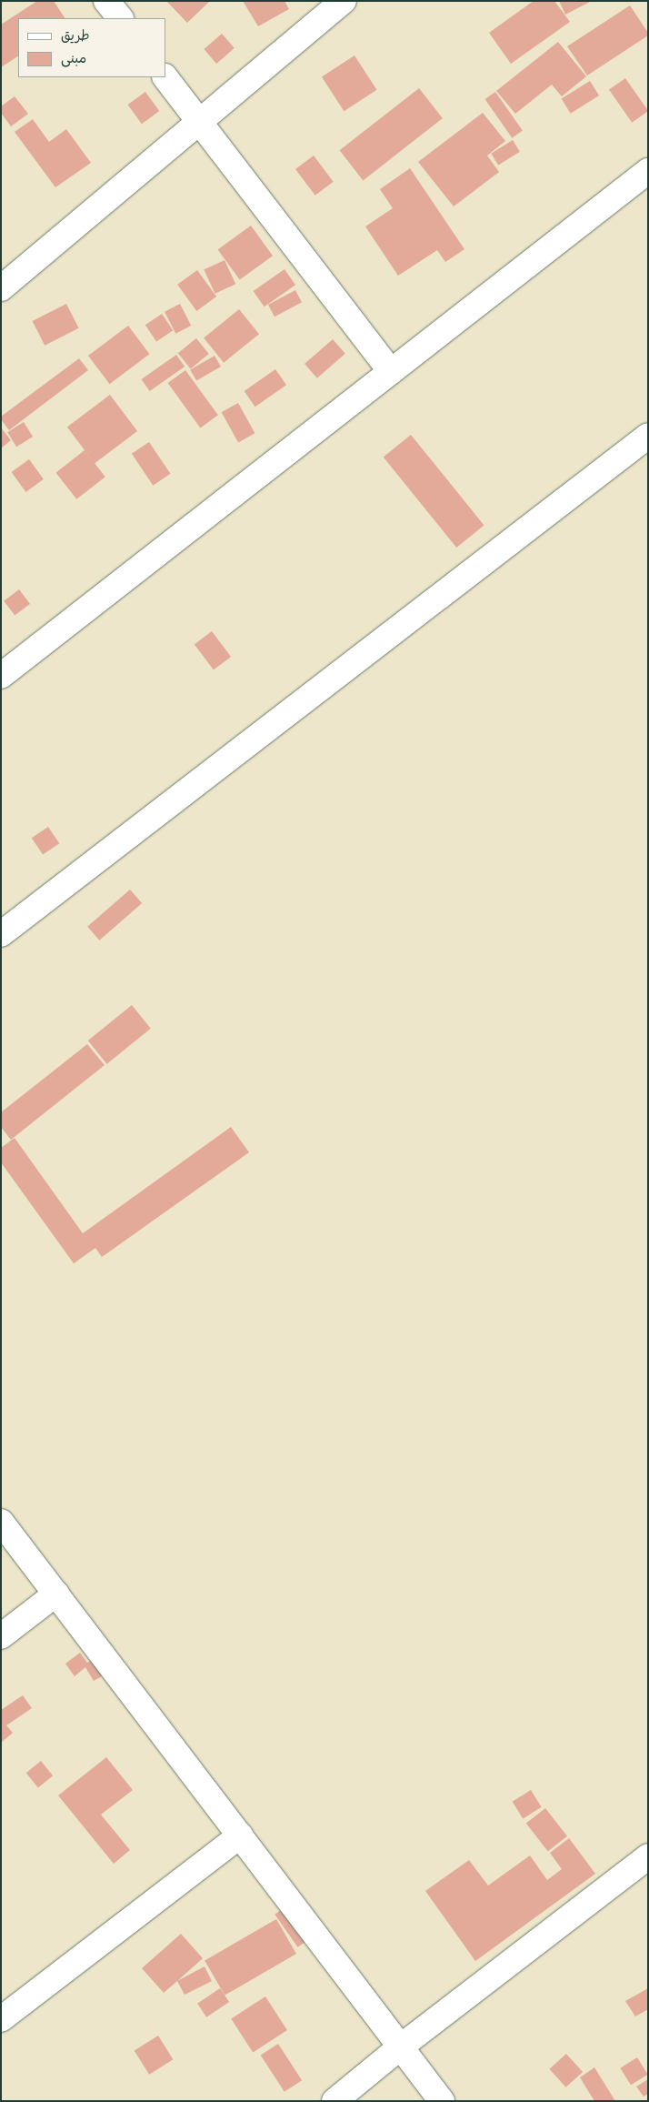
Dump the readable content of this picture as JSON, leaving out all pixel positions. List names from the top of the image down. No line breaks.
{"legend":["طريق","مبنى"]}
